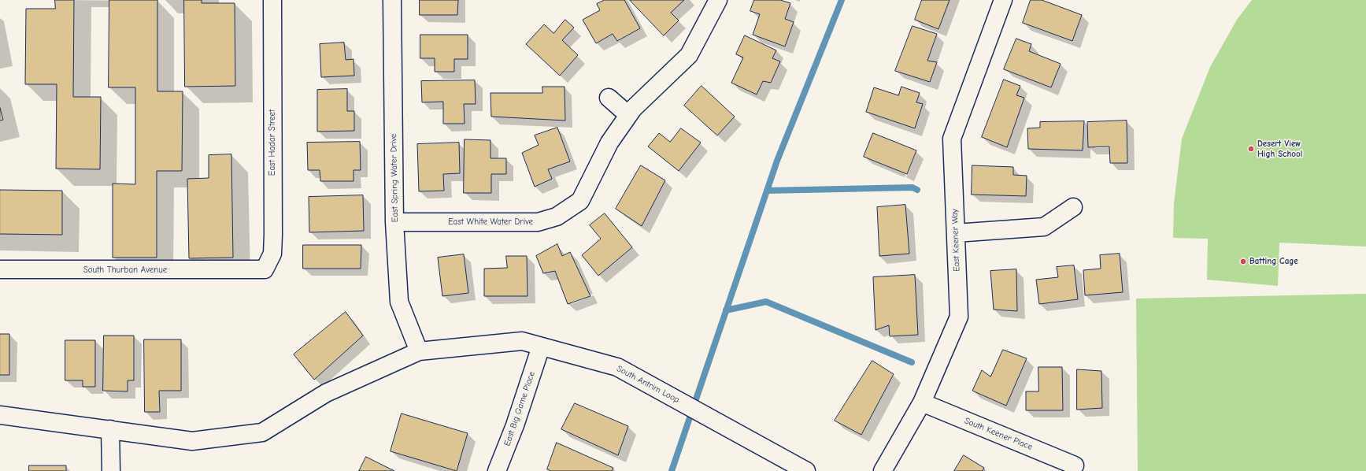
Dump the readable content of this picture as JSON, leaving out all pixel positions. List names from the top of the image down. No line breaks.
{"streets":{"street":["East Hadar Street","East Spring Water Drive","East White Water Drive","East Keener Way","South Thurban Avenue","South Antrim Loop","East Big Game Place","South Keener Place"]},"crossings":[["East Hadar Street","South Thurban Avenue"],["East Spring Water Drive","East White Water Drive"],["East Spring Water Drive","South Antrim Loop"],["East Keener Way","South Keener Place"],["South Antrim Loop","East Big Game Place"]],"places":["Desert View High School","Batting Cage"]}
